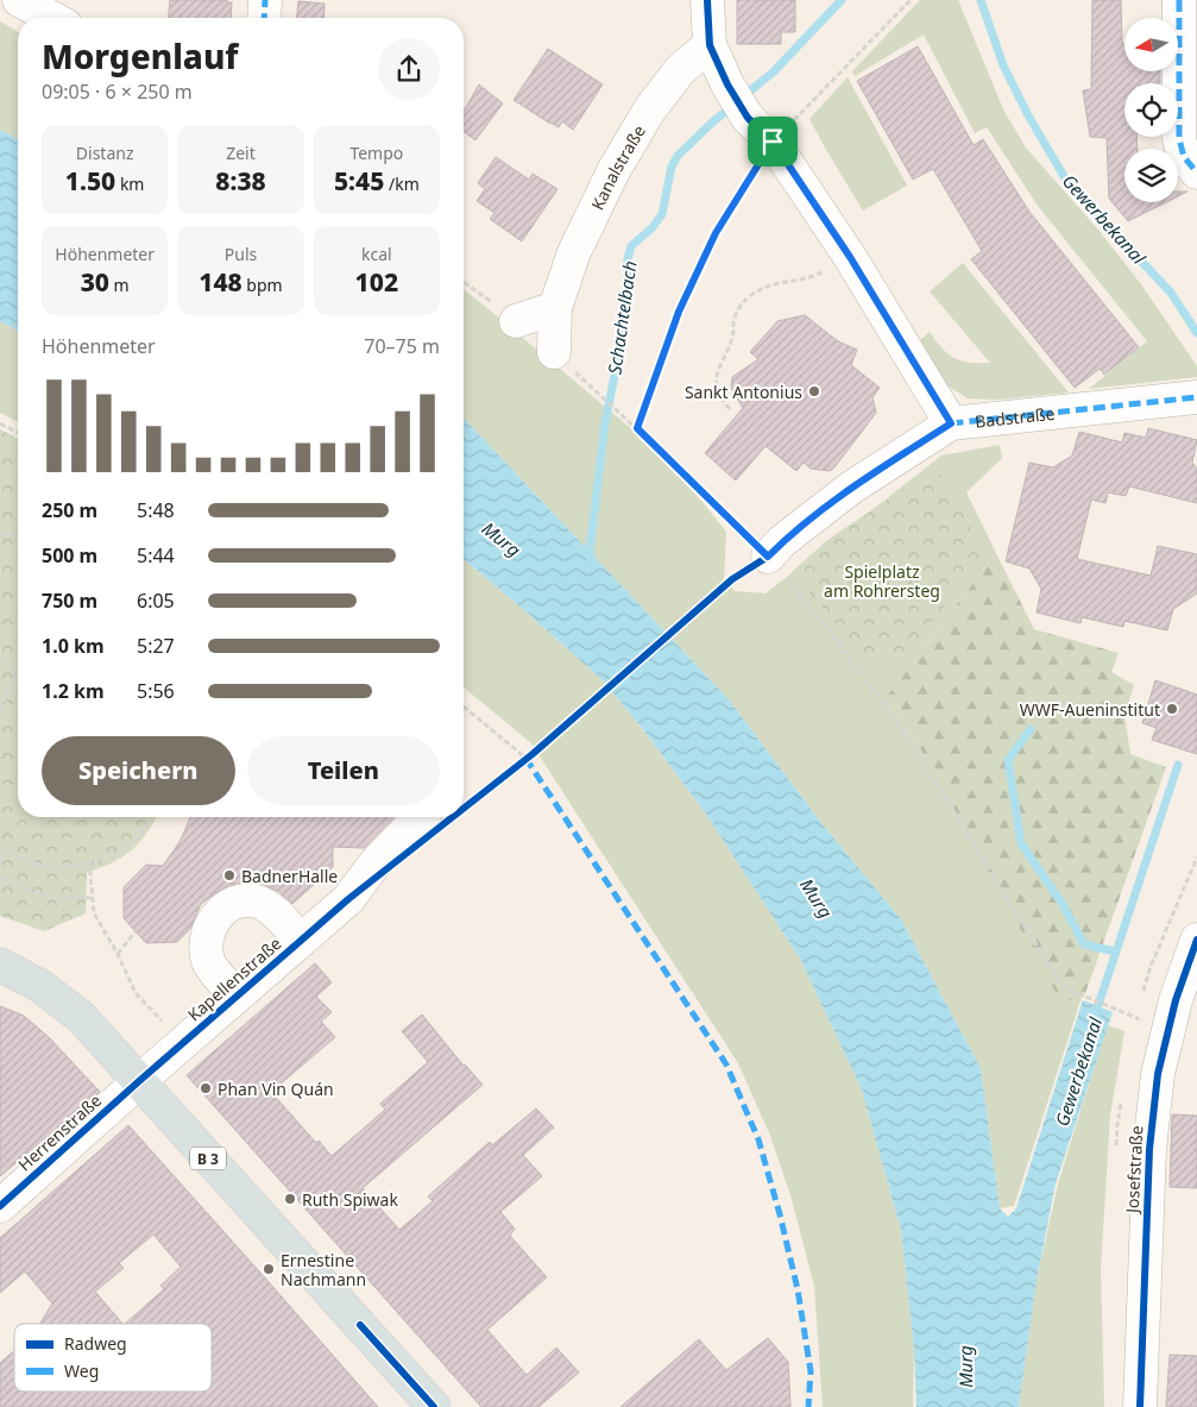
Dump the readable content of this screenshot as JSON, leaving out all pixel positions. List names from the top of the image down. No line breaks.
{"streets":{"main road":["B 3"],"street":["Kanalstraße","Badstraße","Kapellenstraße","Herrenstraße","Josefstraße"]},"crossings":[["Kapellenstraße","Herrenstraße"],["Kapellenstraße","B 3"],["Herrenstraße","B 3"]],"water":["Gewerbekanal","Schachtelbach","Murg"],"parks":["Spielplatz am Rohrersteg"],"places":["Sankt Antonius","WWF-Aueninstitut","BadnerHalle","Phan Vin Quán","Ruth Spiwak","Ernestine Nachmann"],"legend":["Radweg","Weg"],"north":"left","page":{"heading":["Morgenlauf","09:05 · 6 × 250 m"],"stats":[["Distanz","1.50 km"],["Zeit","8:38"],["Tempo","5:45 /km"],["Höhenmeter","30 m"],["Puls","148 bpm"],["kcal","102"]],"chart":["Höhenmeter","70–75 m"],"list":[{"name":"250 m","note":"5:48"},{"name":"500 m","note":"5:44"},{"name":"750 m","note":"6:05"},{"name":"1.0 km","note":"5:27"},{"name":"1.2 km","note":"5:56"}],"buttons":["Speichern","Teilen"]}}
